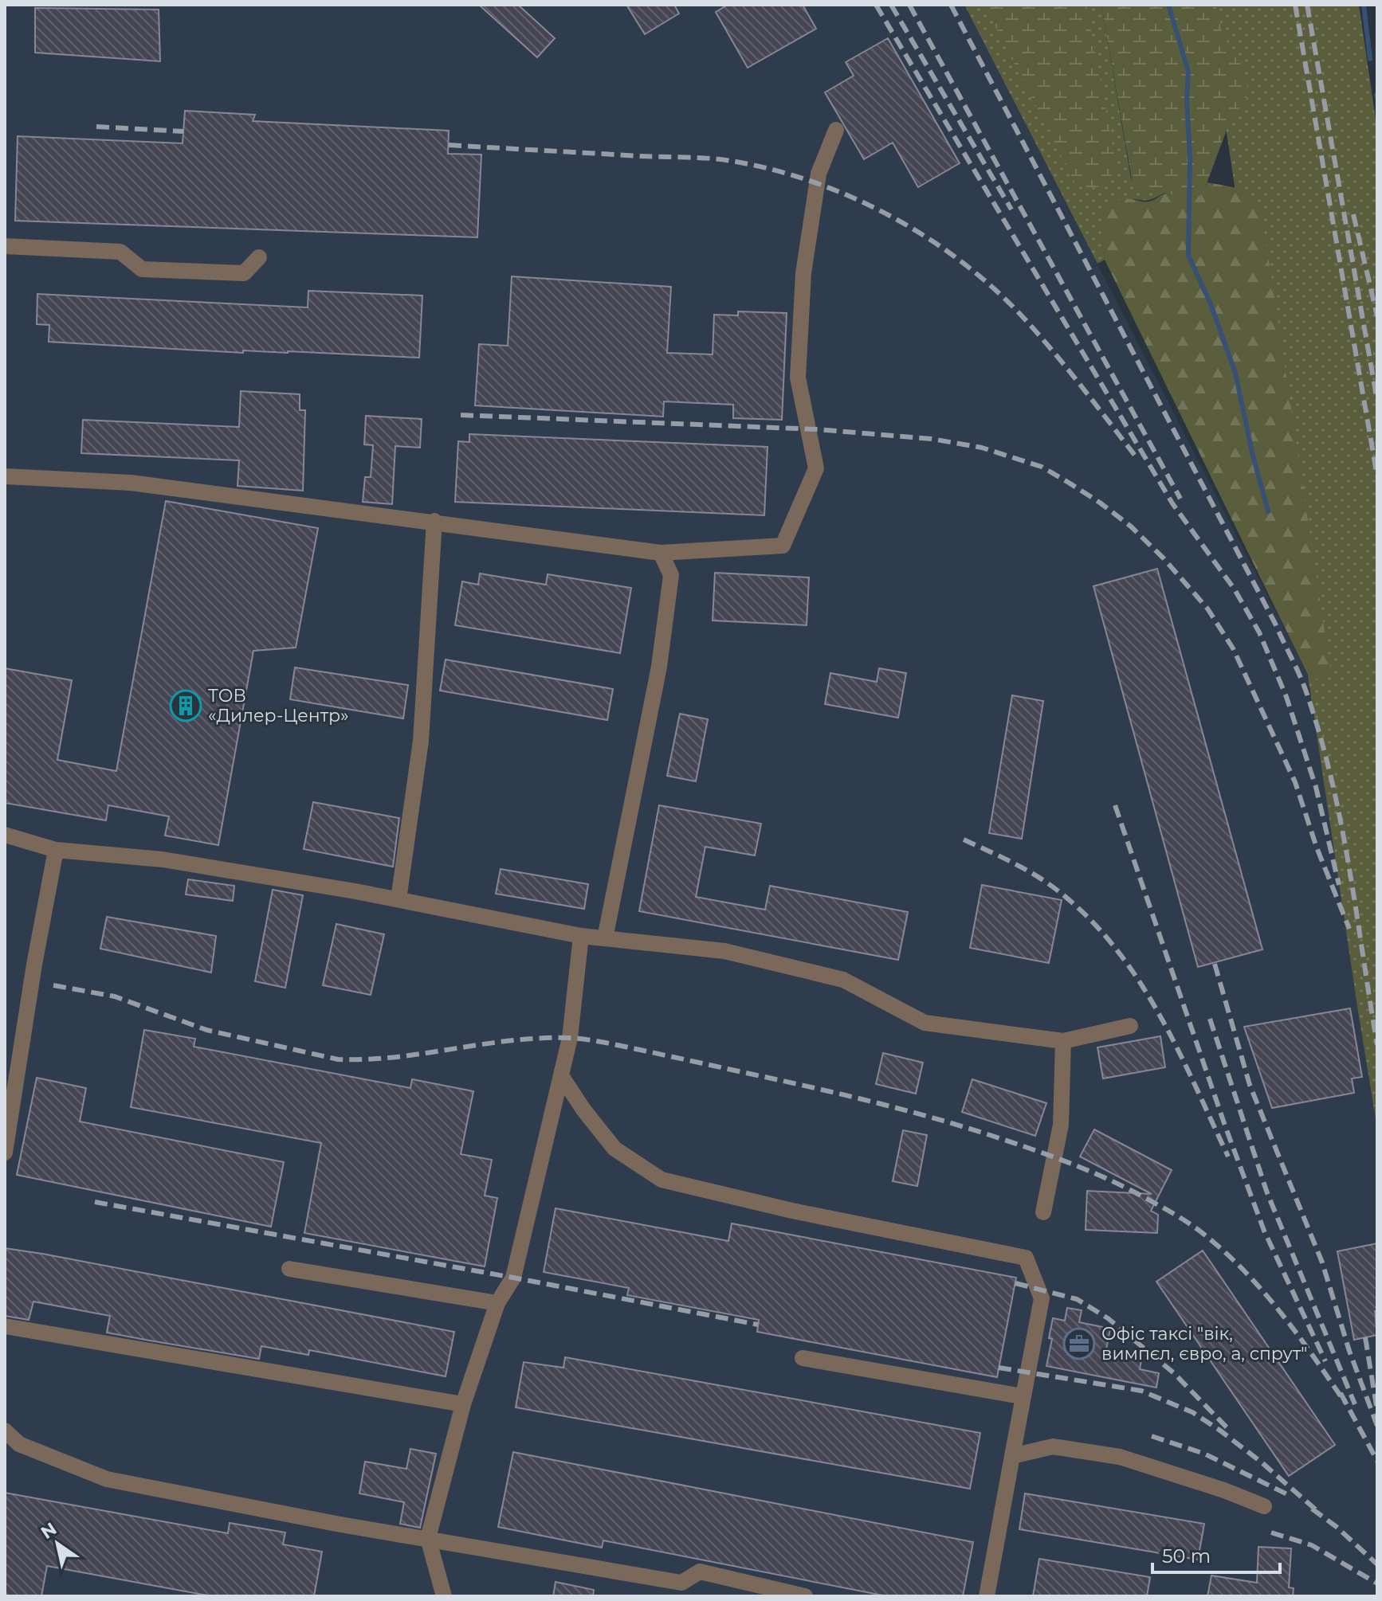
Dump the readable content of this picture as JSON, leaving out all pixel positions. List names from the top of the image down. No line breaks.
{"places":{"building":["ТОВ «Дилер-Центр»"],"office":["Офіс таксі \"вік, вимпєл, євро, а, спрут\""]},"scale_bar":"50 m","north":"top left"}
